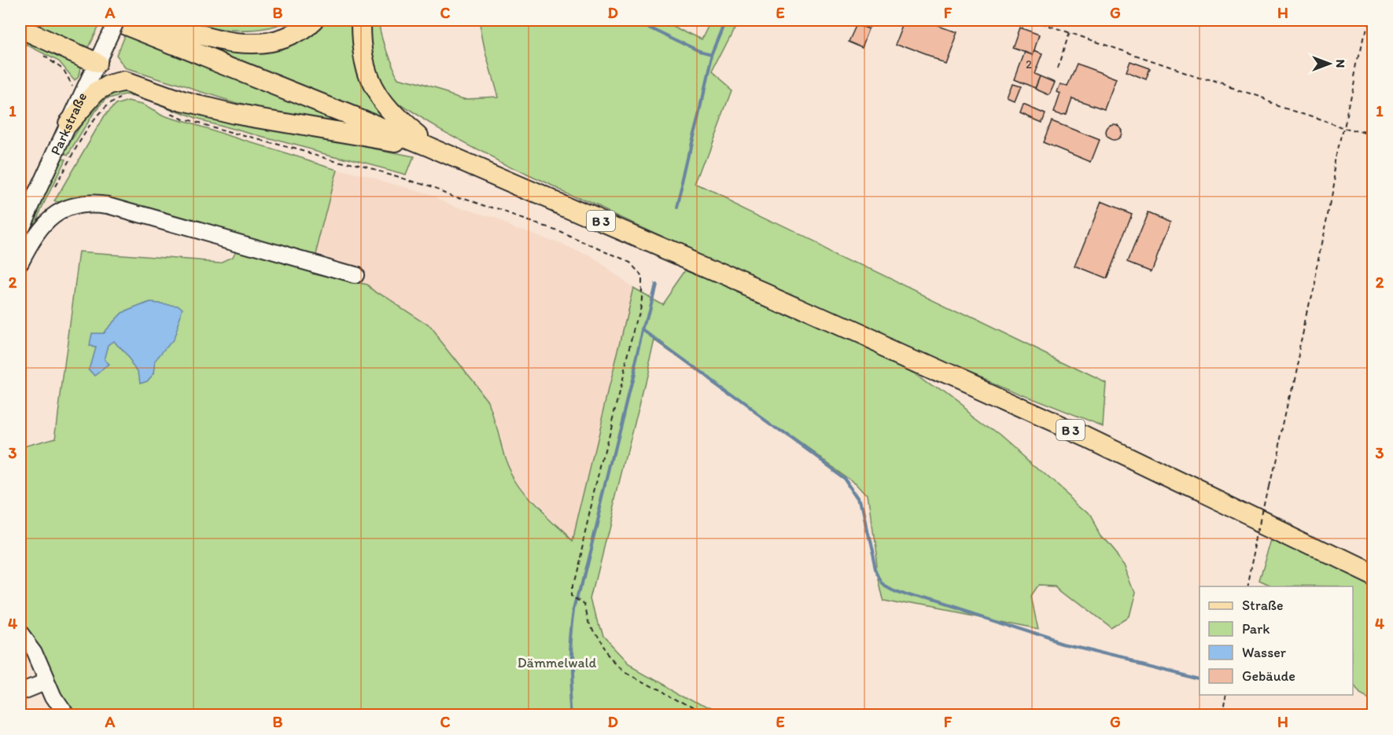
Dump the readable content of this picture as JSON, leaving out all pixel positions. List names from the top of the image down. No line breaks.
{"streets":{"main road":["B 3"],"street":["Parkstraße"]},"crossings":[["Parkstraße","B 3"]],"parks":["Dämmelwald"],"house_numbers":["2"],"legend":["Straße","Park","Wasser","Gebäude"],"north":"right","grid":{"columns":["A","B","C","D","E","F","G","H"],"rows":["1","2","3","4"]}}
